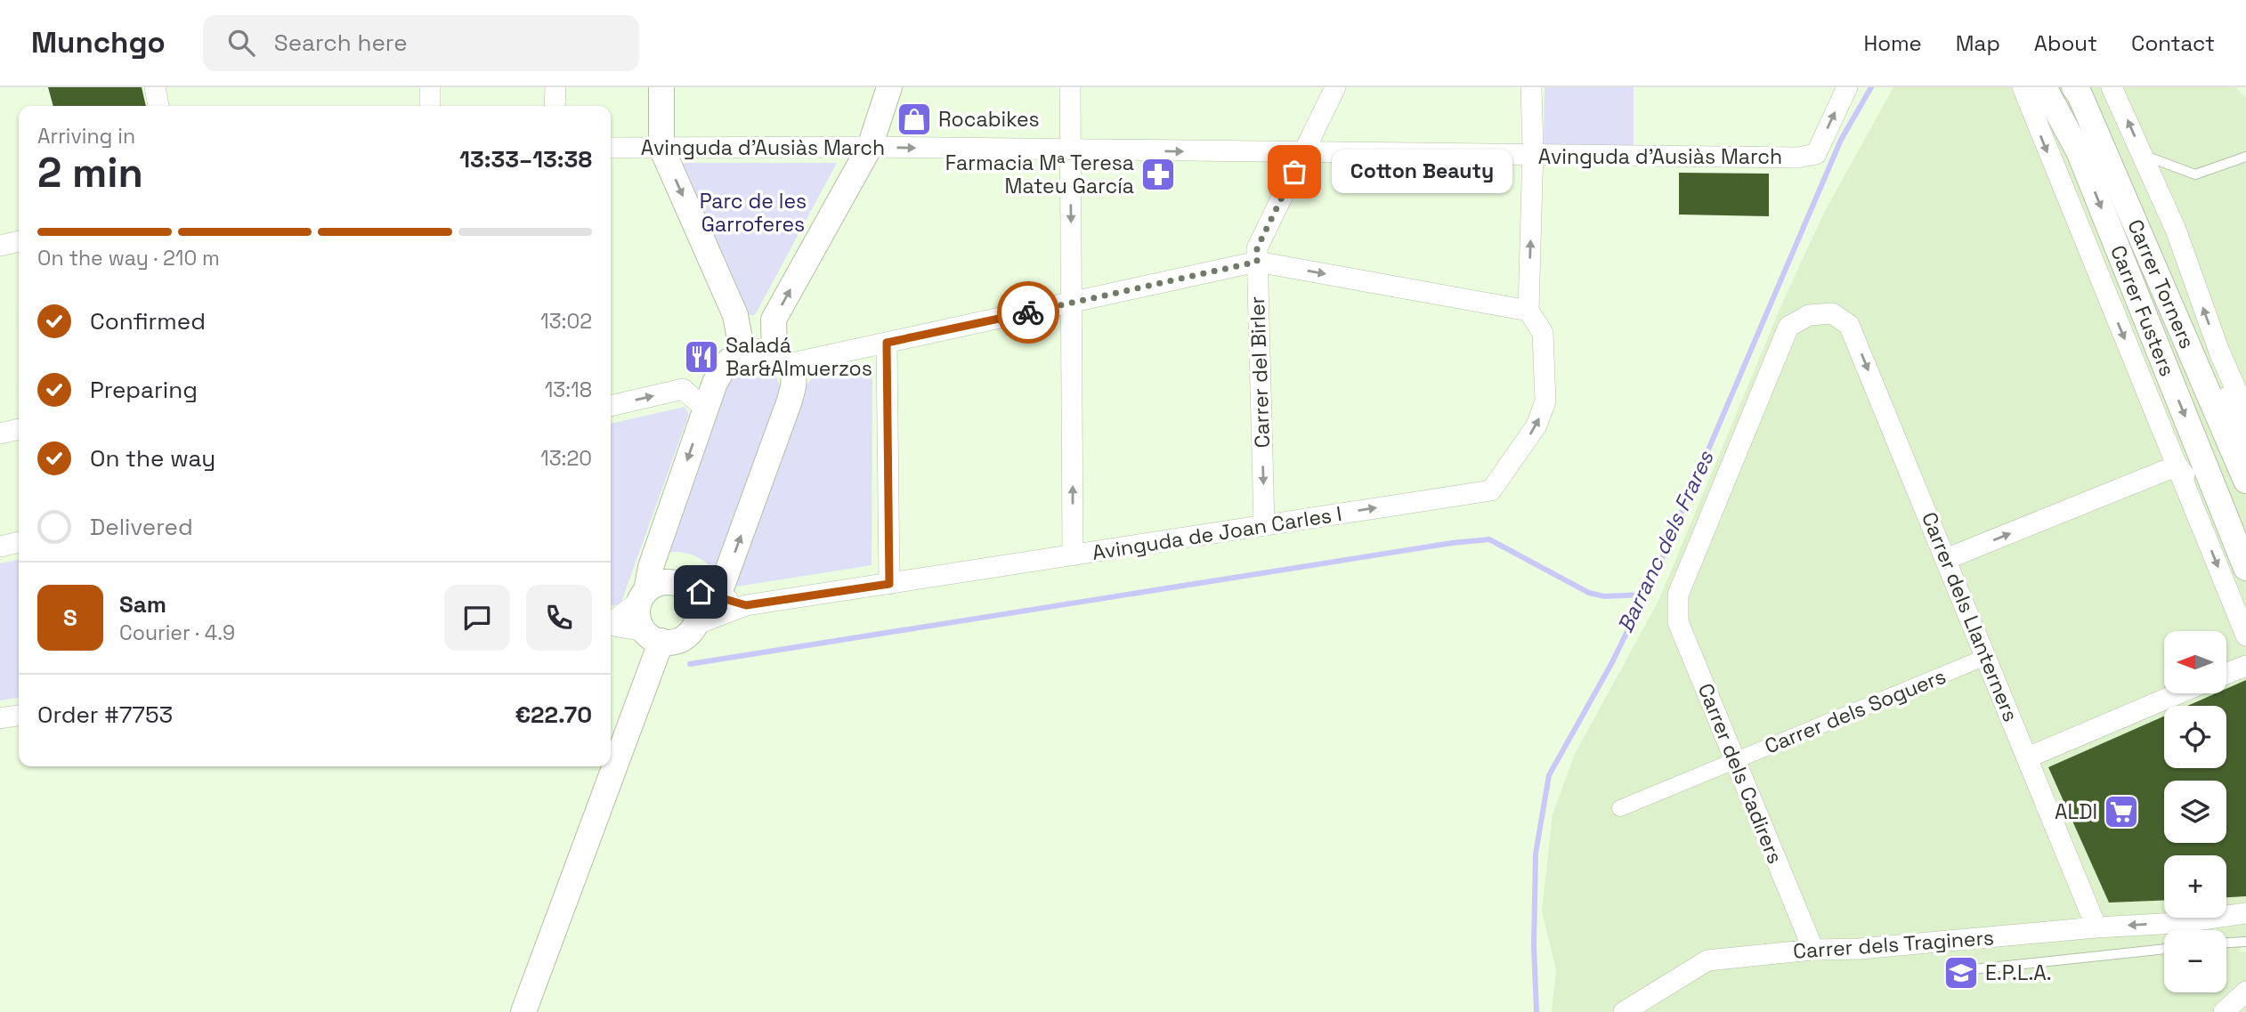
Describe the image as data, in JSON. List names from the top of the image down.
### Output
{
  "streets": {
    "street": [
      "Avinguda d'Ausiàs March",
      "Carrer Torners",
      "Carrer Fusters",
      "Carrer del Birler",
      "Avinguda de Joan Carles I",
      "Carrer dels Llanterners",
      "Carrer dels Soguers",
      "Carrer dels Cadirers",
      "Carrer dels Traginers"
    ]
  },
  "crossings": [
    ["Avinguda d'Ausiàs March", "Carrer del Birler"],
    ["Carrer del Birler", "Avinguda de Joan Carles I"],
    ["Carrer dels Llanterners", "Carrer dels Soguers"],
    ["Carrer dels Llanterners", "Carrer dels Cadirers"],
    ["Carrer dels Llanterners", "Carrer dels Traginers"],
    ["Carrer dels Soguers", "Carrer dels Cadirers"],
    ["Carrer dels Cadirers", "Carrer dels Traginers"]
  ],
  "one_way": ["Carrer del Birler"],
  "water": ["Barranc dels Frares"],
  "parks": ["Parc de les Garroferes"],
  "places": {
    "shop": ["Rocabikes"],
    "other": ["Cotton Beauty"],
    "pharmacy": ["Farmacia Mª Teresa Mateu García"],
    "restaurant": ["Saladá Bar&Almuerzos"],
    "supermarket": ["ALDI"],
    "school or university": ["E.P.L.A."]
  },
  "north": "left",
  "page": {
    "header": "Munchgo",
    "search": "Search here",
    "nav": [
      "Home",
      "Map",
      "About",
      "Contact"
    ],
    "heading": ["2 min", "Arriving in", "13:33–13:38"],
    "panel": [
      "Sam",
      "Courier · 4.9",
      "Order #7753",
      "€22.70"
    ],
    "bubble": "Cotton Beauty",
    "bar": "On the way · 210 m",
    "list": [
      ["Confirmed", "13:02"],
      ["Preparing", "13:18"],
      ["On the way", "13:20"],
      "Delivered"
    ],
    "round": "S",
    "map_buttons": ["+", "−"]
  }
}
